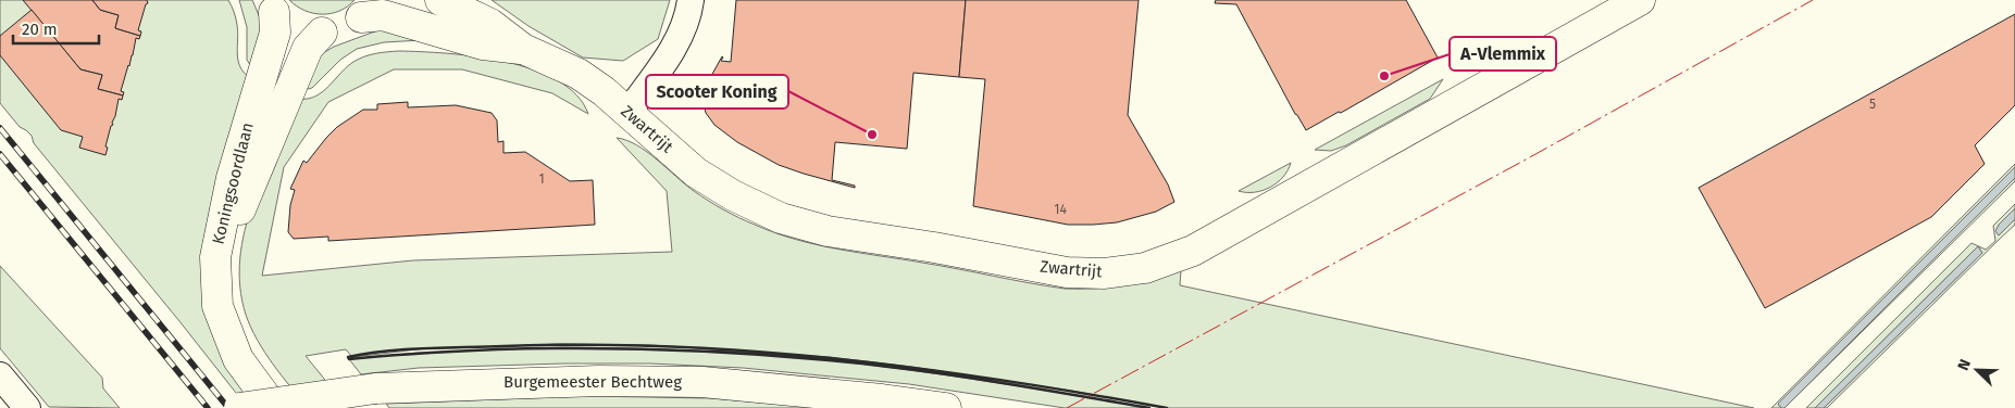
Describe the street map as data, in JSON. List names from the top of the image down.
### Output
{
  "streets": {
    "street": ["Zwartrijt", "Koningsoordlaan", "Burgemeester Bechtweg"]
  },
  "places": ["A-Vlemmix", "Scooter Koning"],
  "house_numbers": ["5", "1", "14"],
  "scale_bar": "20 m",
  "north": "top left"
}
